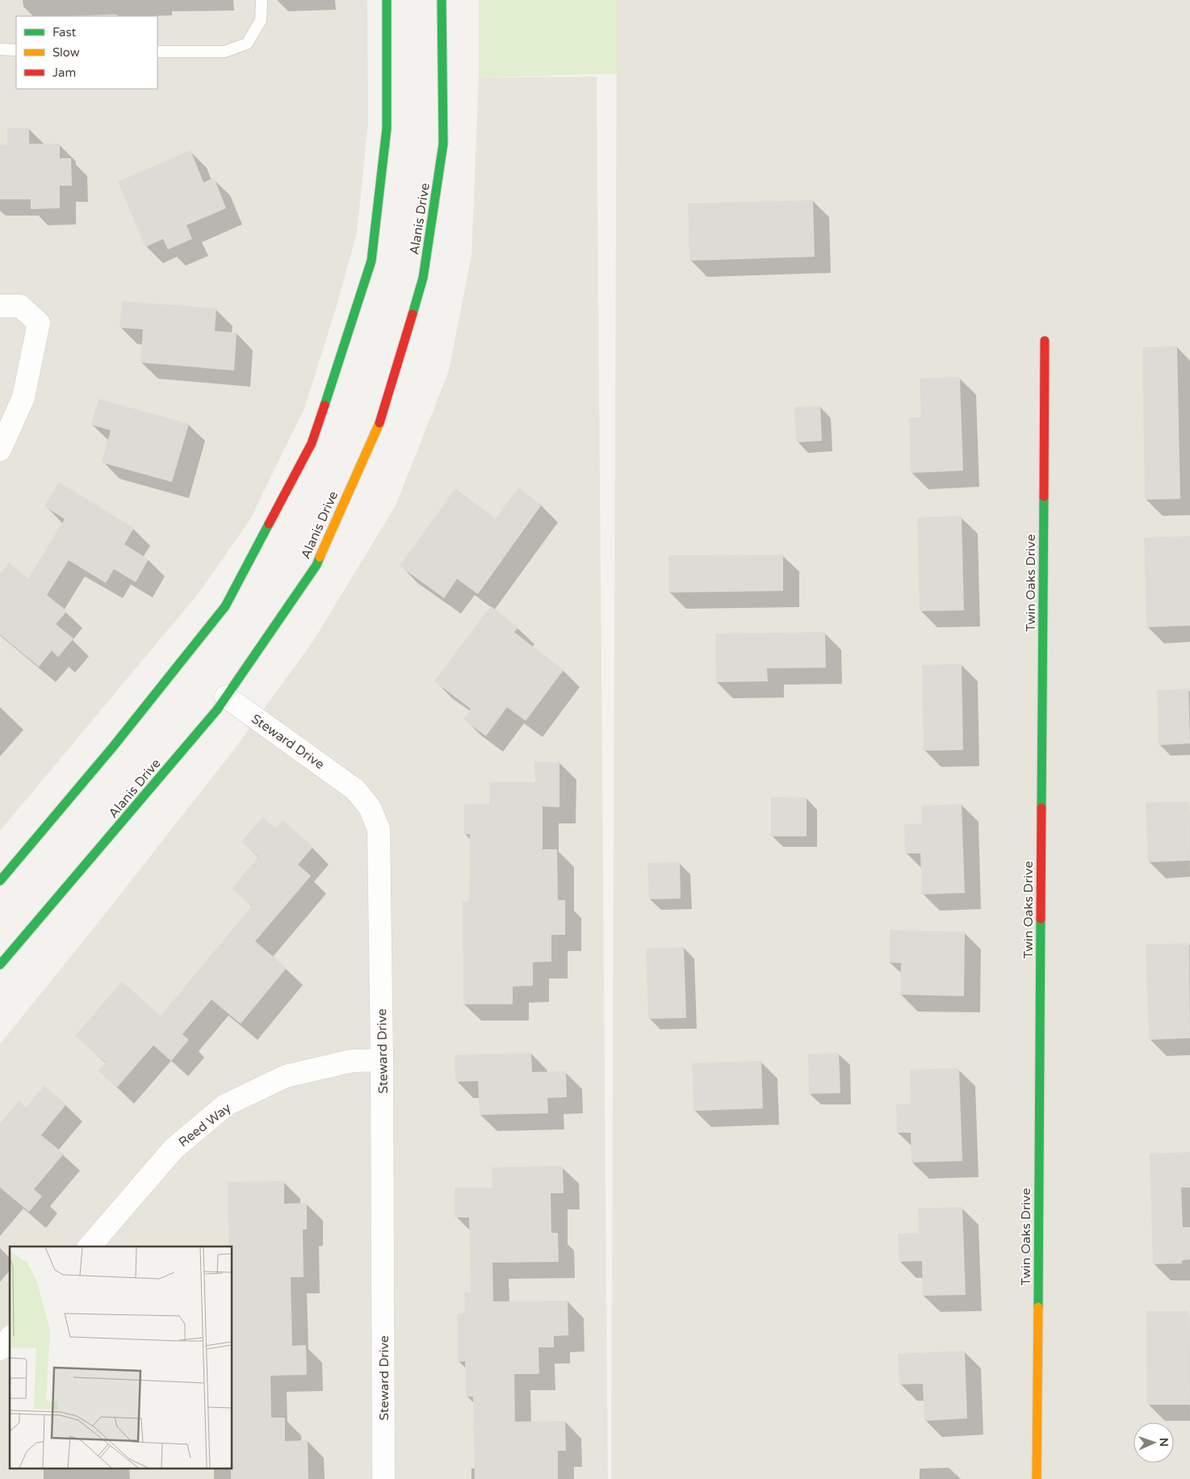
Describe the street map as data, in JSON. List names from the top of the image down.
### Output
{
  "streets": {
    "main road": ["Alanis Drive", "Twin Oaks Drive"],
    "street": ["Steward Drive", "Reed Way"]
  },
  "crossings": [
    ["Alanis Drive", "Steward Drive"],
    ["Steward Drive", "Reed Way"]
  ],
  "legend": ["Fast", "Slow", "Jam"],
  "north": "right"
}
